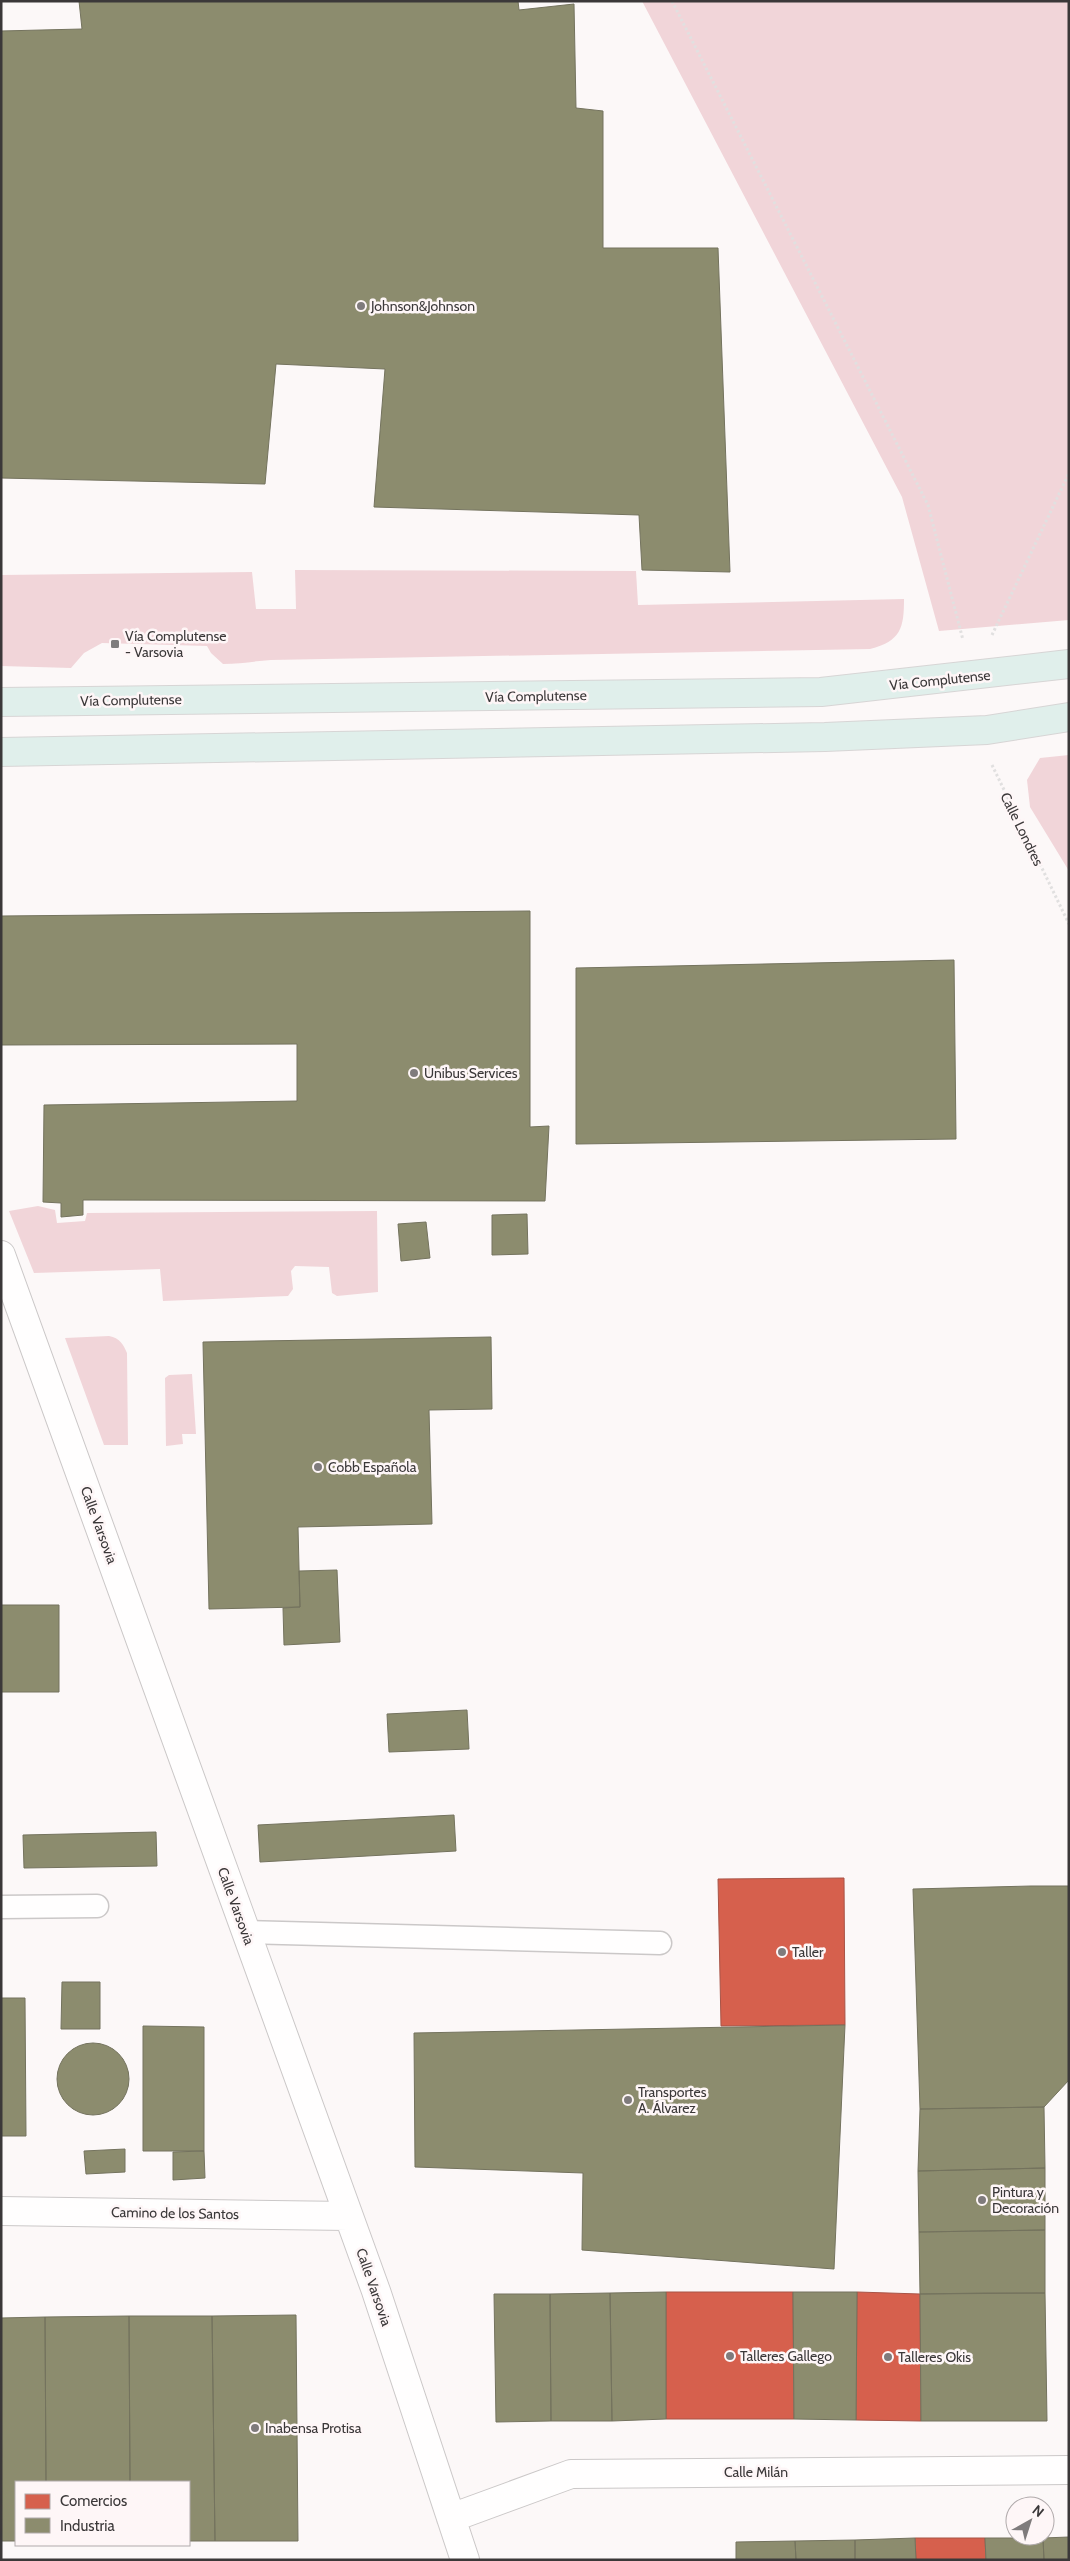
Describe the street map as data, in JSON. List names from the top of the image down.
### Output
{
  "streets": {
    "main road": ["Vía Complutense"],
    "street": ["Calle Varsovia", "Camino de los Santos", "Calle Milán"],
    "path": ["Calle Londres"]
  },
  "crossings": [
    ["Calle Varsovia", "Camino de los Santos"],
    ["Calle Varsovia", "Calle Milán"]
  ],
  "places": {
    "other": [
      "Johnson&Johnson",
      "Unibus Services",
      "Cobb Española",
      "Taller",
      "Transportes A. Álvarez",
      "Pintura y Decoración",
      "Talleres Gallego",
      "Talleres Okis",
      "Inabensa Protisa"
    ],
    "transit": ["Vía Complutense - Varsovia"]
  },
  "legend": ["Comercios", "Industria"],
  "north": "top right"
}
